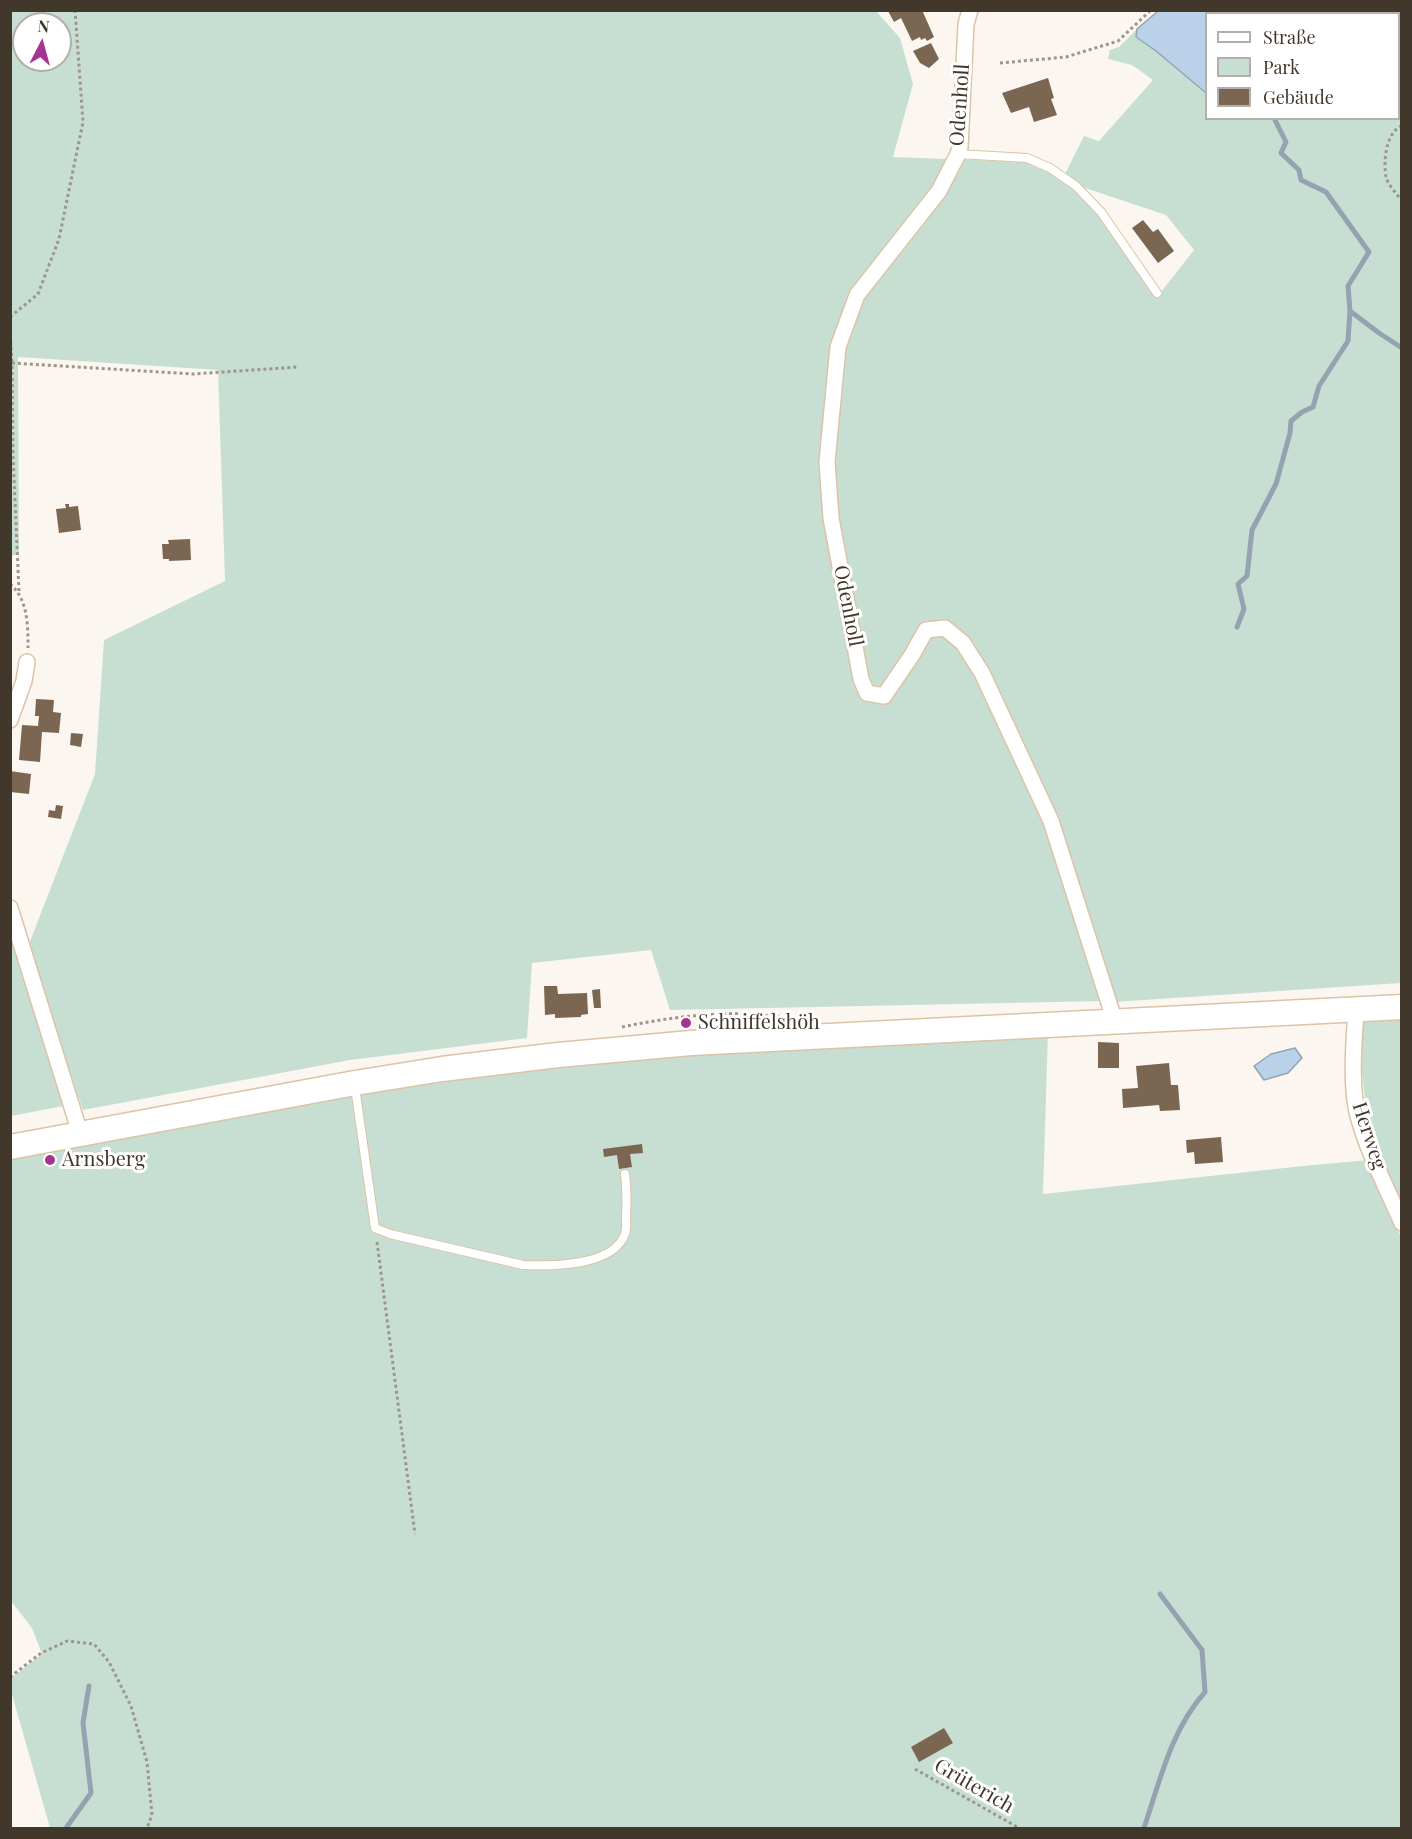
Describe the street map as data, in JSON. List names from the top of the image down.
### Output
{
  "streets": {
    "street": ["Odenholl", "Herweg"],
    "path": ["Grüterich"]
  },
  "places": ["Schniffelshöh", "Arnsberg"],
  "legend": ["Straße", "Park", "Gebäude"],
  "north": "top"
}
